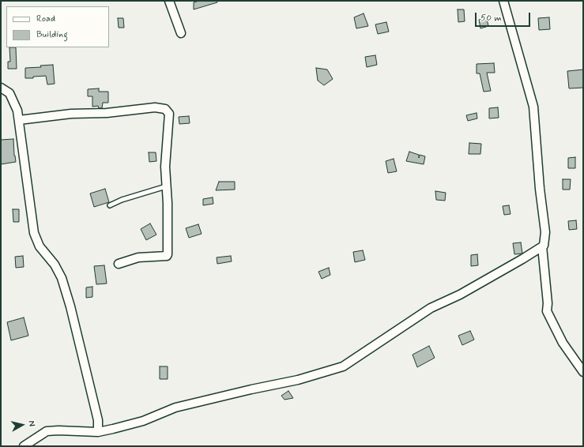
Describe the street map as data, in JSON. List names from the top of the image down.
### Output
{
  "legend": ["Road", "Building"],
  "scale_bar": "50 m",
  "north": "right"
}
